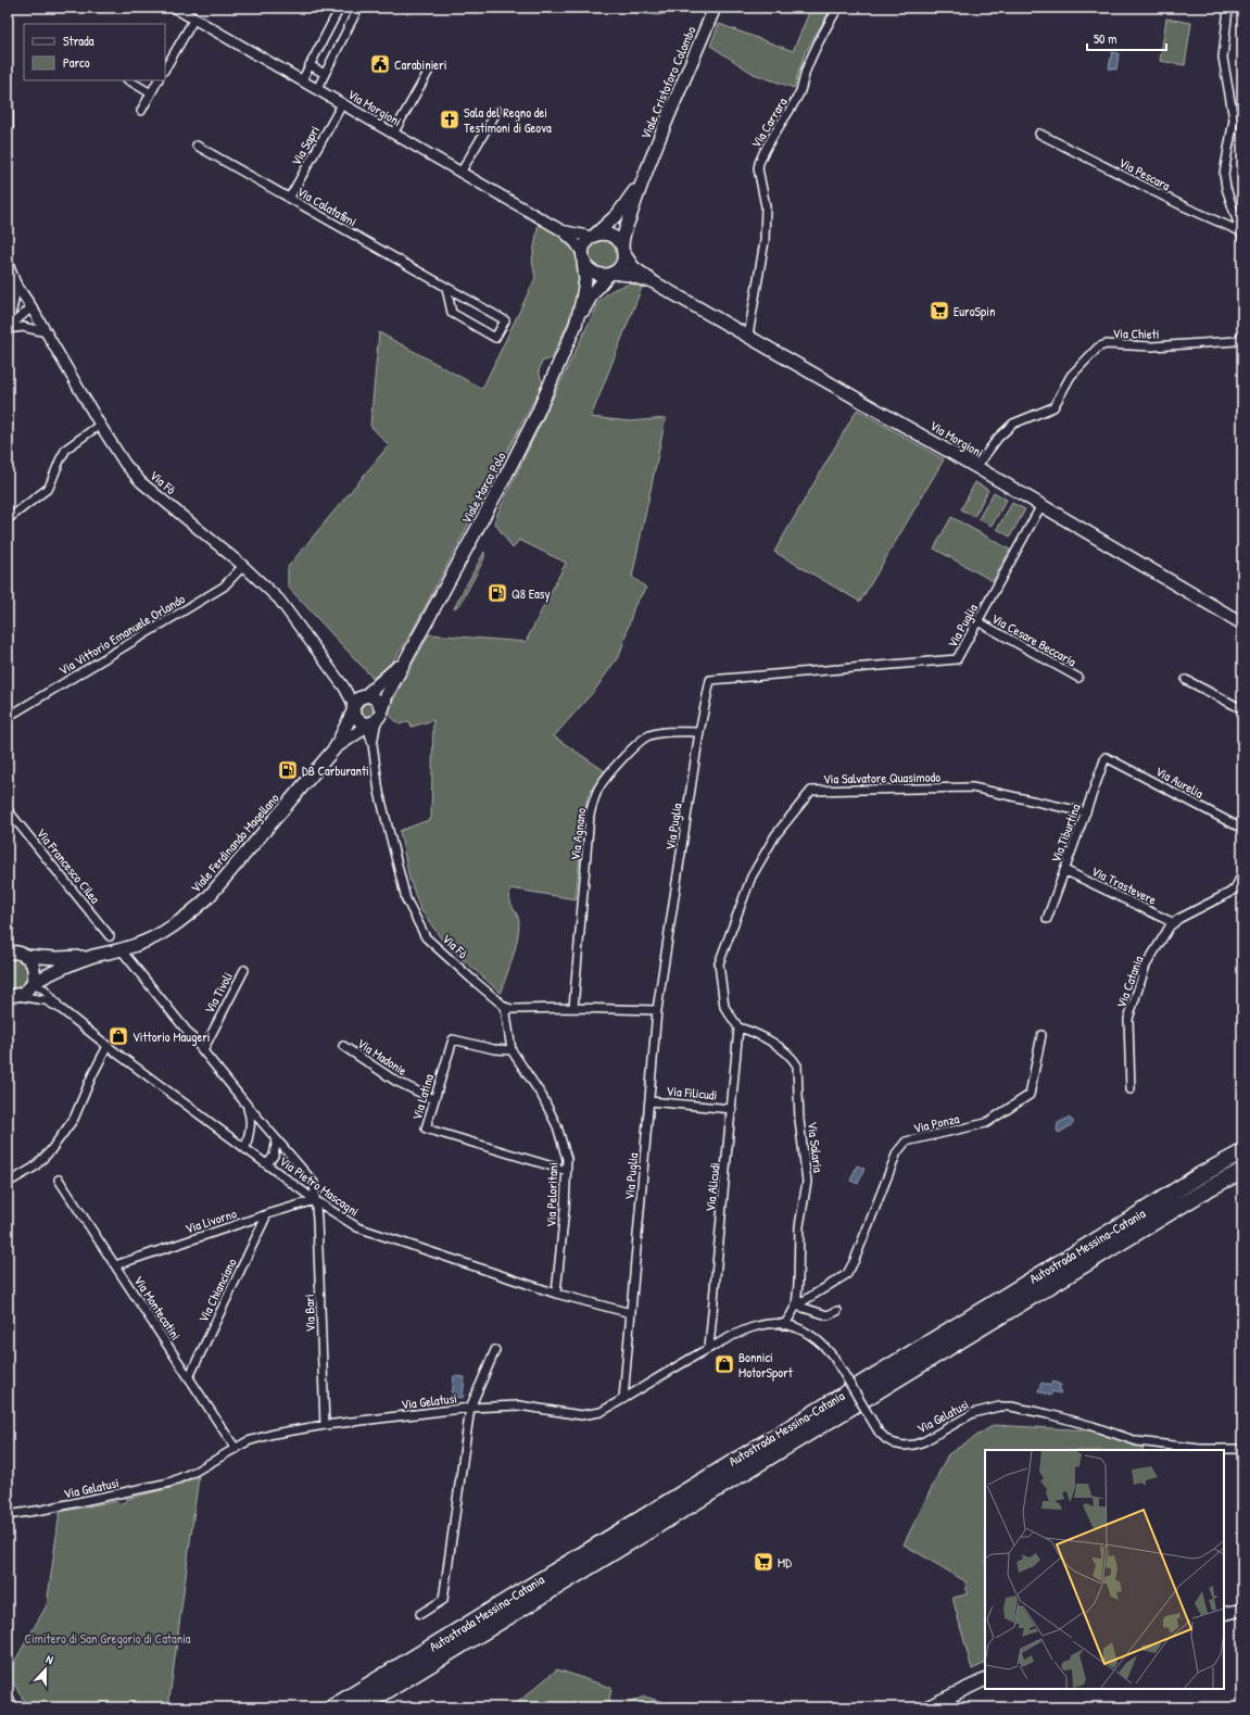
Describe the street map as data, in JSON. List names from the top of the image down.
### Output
{
  "streets": {
    "highway": ["Autostrada Messina-Catania"],
    "main road": [
      "Viale Cristoforo Colombo",
      "Via Morgioni",
      "Viale Marco Polo",
      "Viale Ferdinando Magellano"
    ],
    "street": [
      "Via Carrara",
      "Via Sapri",
      "Via Pescara",
      "Via Calatafimi",
      "Via Chieti",
      "Via Fò",
      "Via Puglia",
      "Via Vittorio Emanuele Orlando",
      "Via Cesare Beccaria",
      "Via Salvatore Quasimodo",
      "Via Aurelia",
      "Via Tiburtina",
      "Via Agnano",
      "Via Francesco Cilea",
      "Via Trastevere",
      "Via Catania",
      "Via Tivoli",
      "Via Madonie",
      "Via Filicudi",
      "Via Latina",
      "Via Ponza",
      "Via Salaria",
      "Via Pietro Mascagni",
      "Via Alicudi",
      "Via Peloritani",
      "Via Livorno",
      "Via Chianciano",
      "Via Montecatini",
      "Via Bari",
      "Via Gelatusi"
    ]
  },
  "crossings": [
    ["Via Morgioni", "Via Carrara"],
    ["Via Morgioni", "Via Sapri"],
    ["Via Morgioni", "Via Chieti"],
    ["Via Morgioni", "Via Puglia"],
    ["Via Sapri", "Via Calatafimi"],
    ["Via Fò", "Viale Marco Polo"],
    ["Via Fò", "Via Puglia"],
    ["Via Fò", "Via Vittorio Emanuele Orlando"],
    ["Via Fò", "Via Agnano"],
    ["Via Fò", "Via Peloritani"],
    ["Via Puglia", "Via Cesare Beccaria"],
    ["Via Puglia", "Via Agnano"],
    ["Via Puglia", "Via Filicudi"],
    ["Via Puglia", "Via Pietro Mascagni"],
    ["Via Puglia", "Via Gelatusi"],
    ["Via Salvatore Quasimodo", "Via Tiburtina"],
    ["Via Salvatore Quasimodo", "Via Salaria"],
    ["Via Salvatore Quasimodo", "Via Alicudi"],
    ["Via Aurelia", "Via Tiburtina"],
    ["Via Tiburtina", "Via Trastevere"],
    ["Via Trastevere", "Via Catania"],
    ["Via Madonie", "Via Latina"],
    ["Via Filicudi", "Via Alicudi"],
    ["Via Latina", "Via Peloritani"],
    ["Via Ponza", "Via Salaria"],
    ["Via Salaria", "Via Alicudi"],
    ["Via Salaria", "Via Gelatusi"],
    ["Via Pietro Mascagni", "Via Peloritani"],
    ["Via Pietro Mascagni", "Via Livorno"],
    ["Via Pietro Mascagni", "Via Bari"],
    ["Via Alicudi", "Via Gelatusi"],
    ["Via Livorno", "Via Chianciano"],
    ["Via Livorno", "Via Montecatini"],
    ["Via Livorno", "Via Bari"],
    ["Via Chianciano", "Via Montecatini"],
    ["Via Montecatini", "Via Gelatusi"],
    ["Via Bari", "Via Gelatusi"]
  ],
  "parks": ["Cimitero di San Gregorio di Catania"],
  "places": {
    "public building": ["Carabinieri"],
    "church": ["Sala del Regno dei Testimoni di Geova"],
    "supermarket": ["EuroSpin", "MD"],
    "fuel station": ["Q8 Easy", "DB Carburanti"],
    "shop": ["Vittorio Maugeri", "Bonnici MotorSport"]
  },
  "legend": ["Strada", "Parco"],
  "scale_bar": "50 m",
  "north": "top"
}
